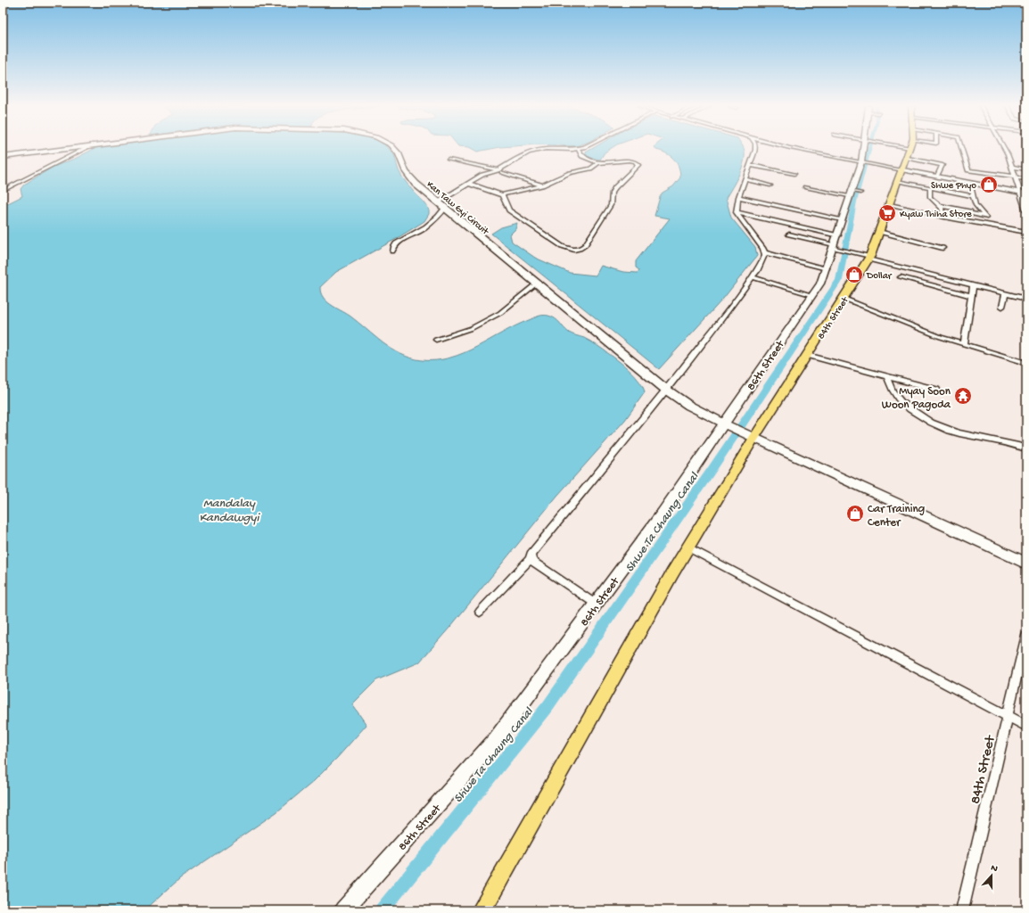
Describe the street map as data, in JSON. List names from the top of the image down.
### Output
{
  "streets": {
    "main road": ["84th Street"],
    "street": ["Kan Taw Gyi Circuit", "86th Street"]
  },
  "crossings": [
    ["Kan Taw Gyi Circuit", "84th Street"],
    ["Kan Taw Gyi Circuit", "86th Street"]
  ],
  "water": ["Mandalay Kandawgyi", "Shwe Ta Chaung Canal"],
  "places": {
    "shop": ["Shwe Phyo", "Dollar", "Car Training Center"],
    "supermarket": ["Kyaw Thiha Store"],
    "temple": ["Myay Soon Woon Pagoda"]
  },
  "north": "top"
}
